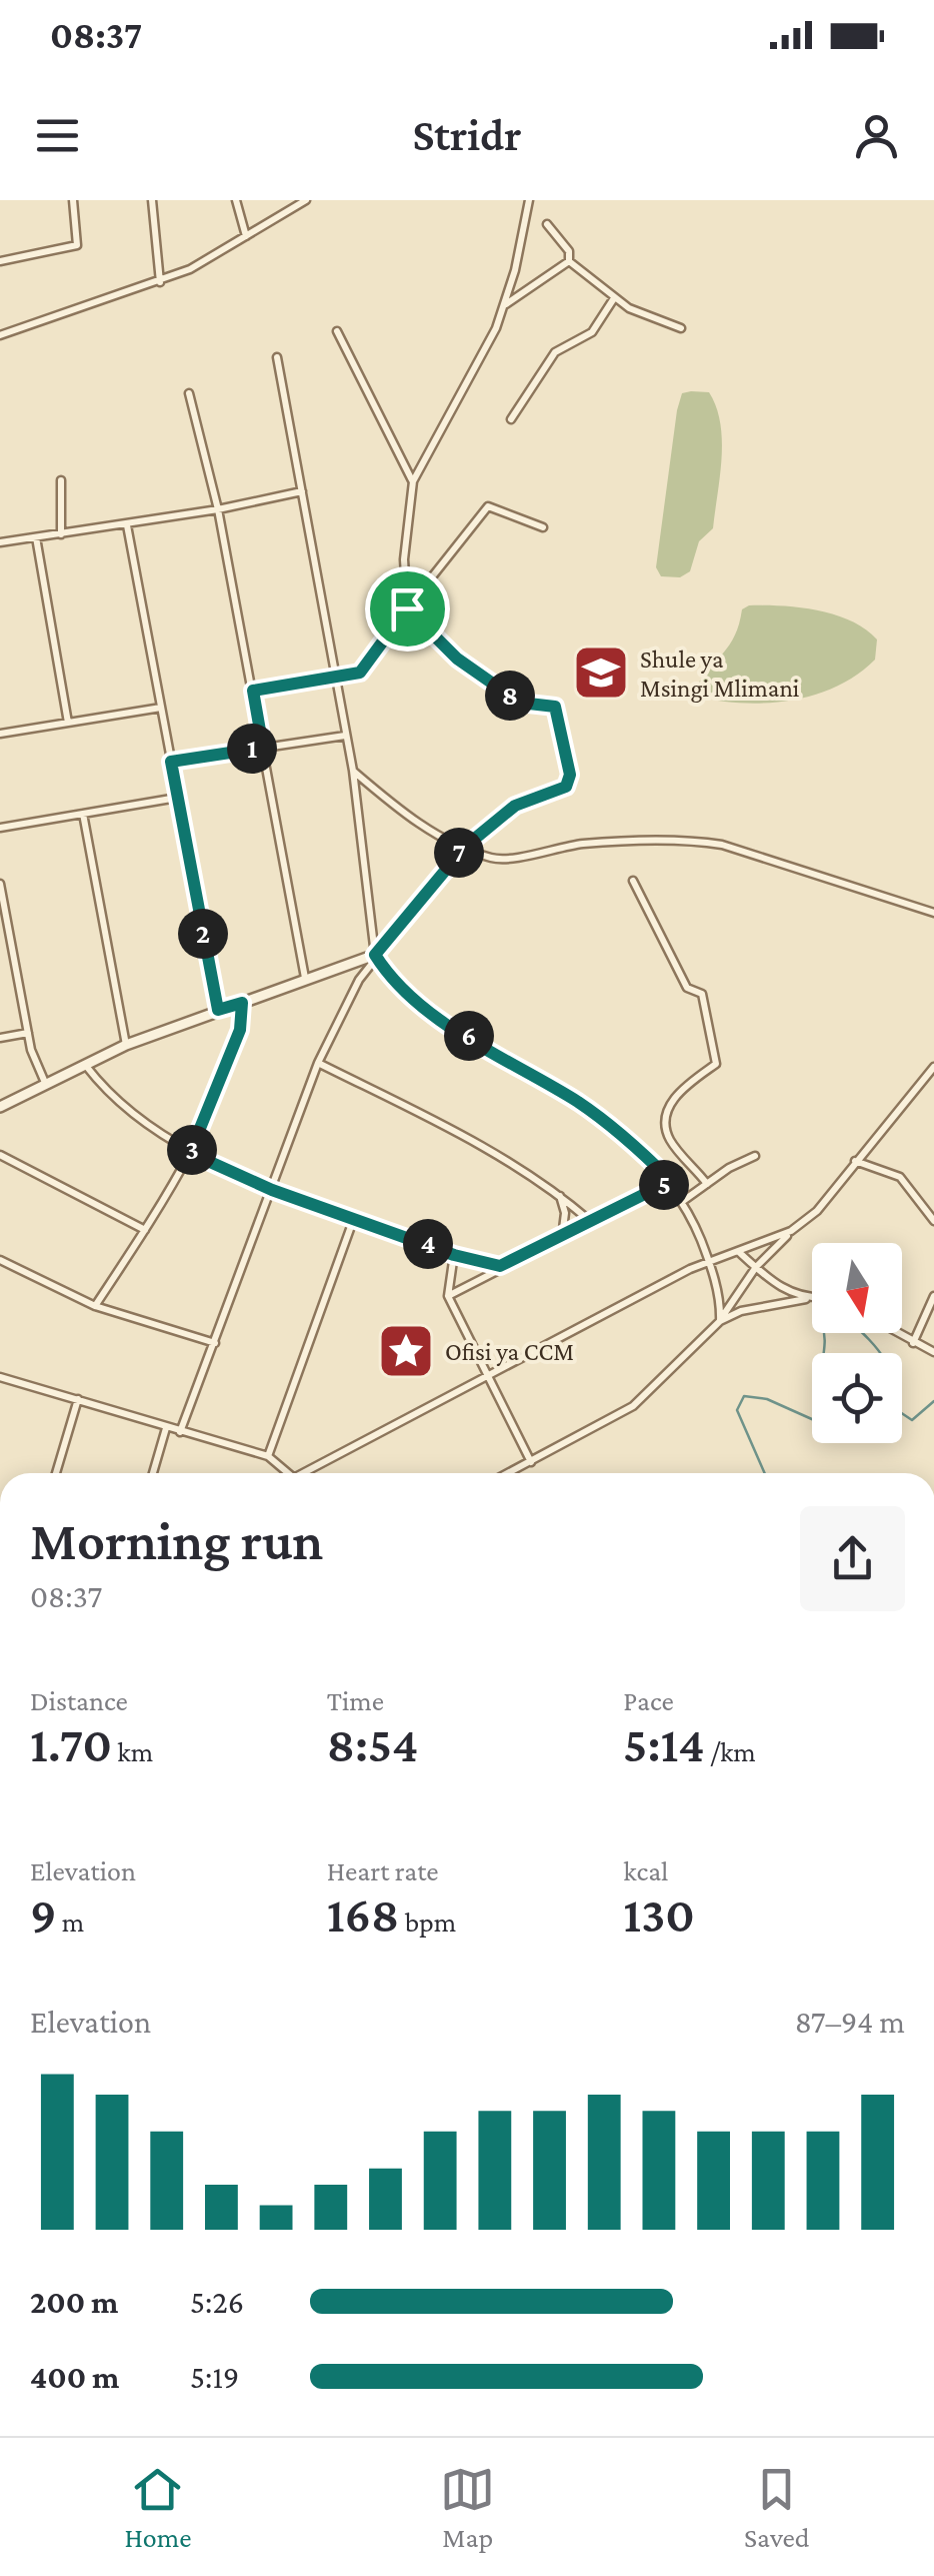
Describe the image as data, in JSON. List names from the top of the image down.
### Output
{
  "places": {
    "school or university": ["Shule ya Msingi Mlimani"],
    "place": ["Ofisi ya CCM"]
  },
  "north": "bottom",
  "page": {
    "status": "08:37",
    "header": "Stridr",
    "pins": [
      "8",
      "1",
      "7",
      "2",
      "6",
      "3",
      "5",
      "4"
    ],
    "heading": ["Morning run", "08:37"],
    "stats": [
      ["Distance", "1.70 km"],
      ["Time", "8:54"],
      ["Pace", "5:14 /km"],
      ["Elevation", "9 m"],
      ["Heart rate", "168 bpm"],
      ["kcal", "130"]
    ],
    "chart": ["Elevation", "87–94 m"],
    "list": [
      {
        "name": "200 m",
        "note": "5:26"
      },
      {
        "name": "400 m",
        "note": "5:19"
      }
    ],
    "tabs": ["Home", "Map", "Saved"]
  }
}
